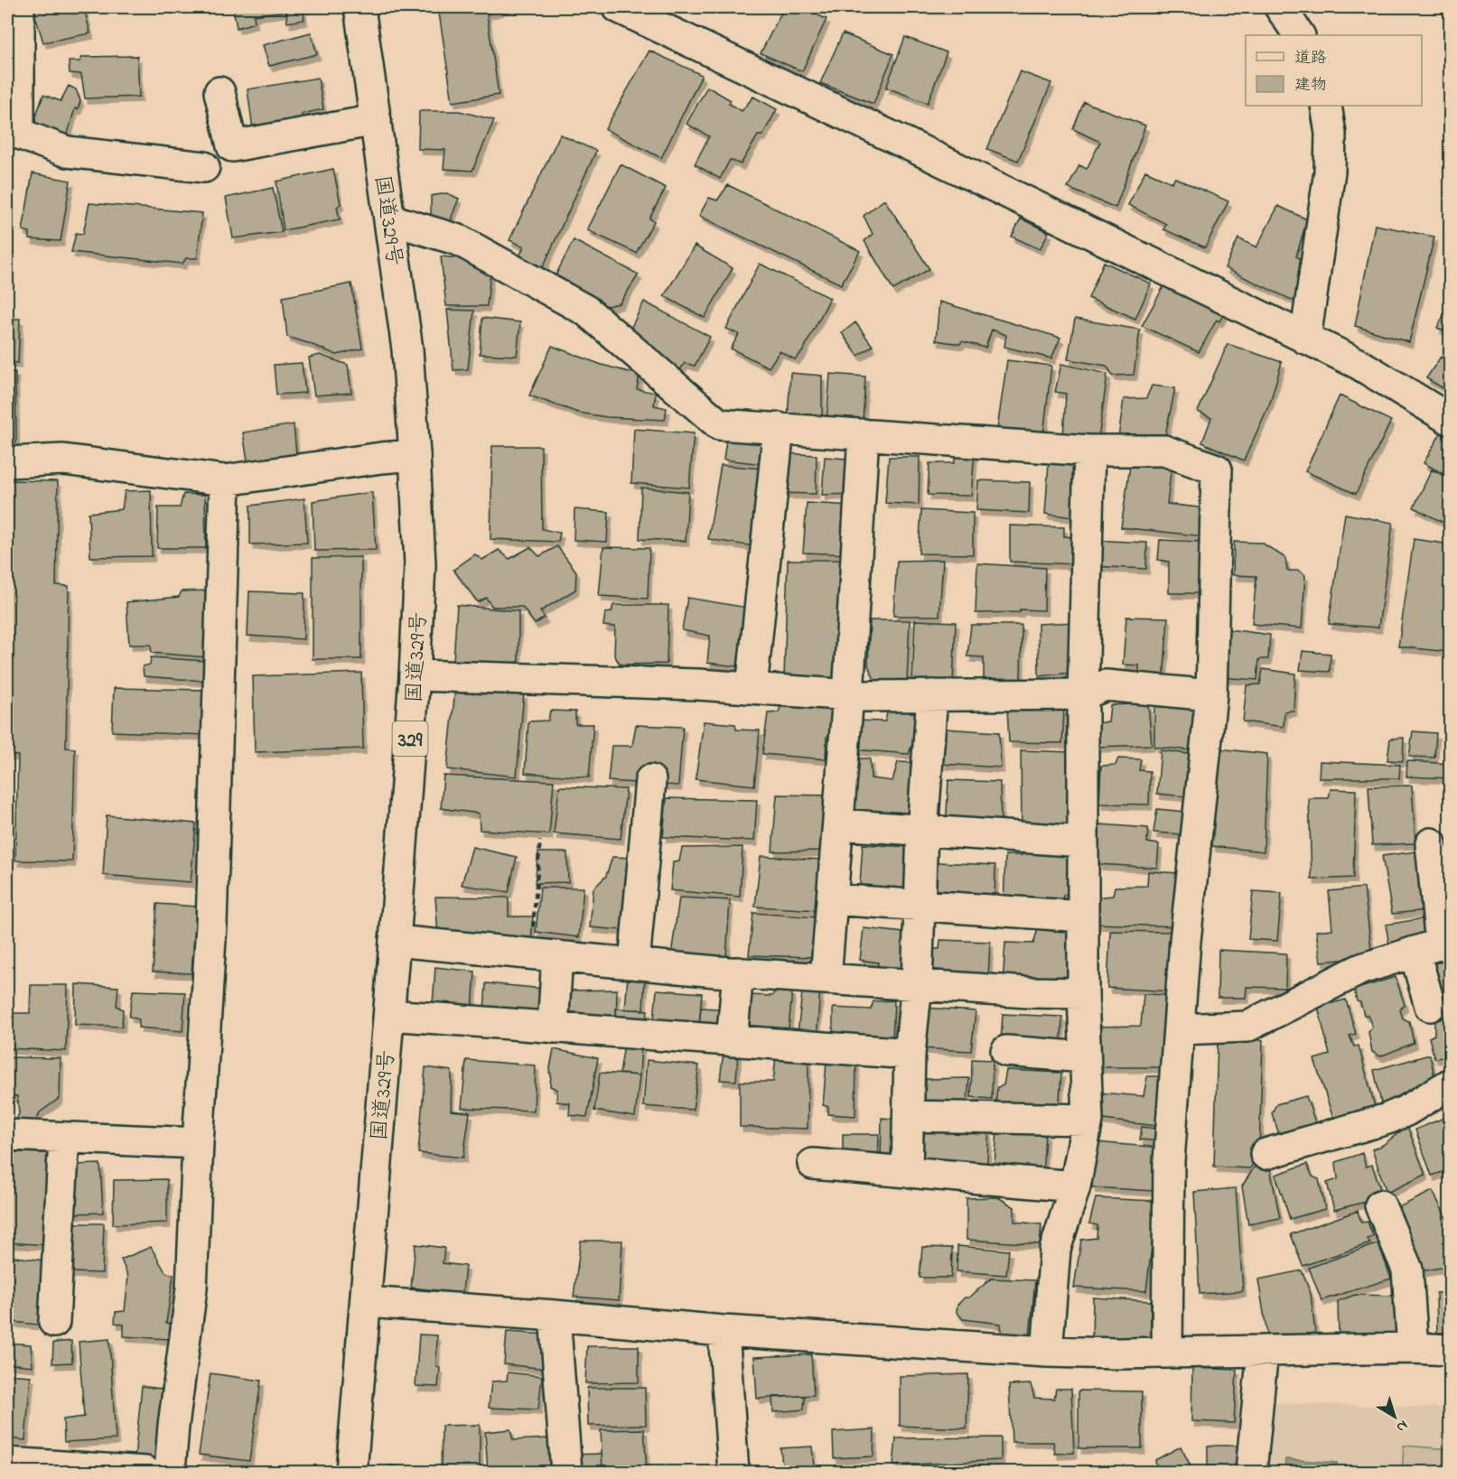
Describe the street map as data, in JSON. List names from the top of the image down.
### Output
{
  "streets": {
    "main road": ["国道329号", "329"]
  },
  "legend": ["道路", "建物"],
  "north": "bottom right"
}
